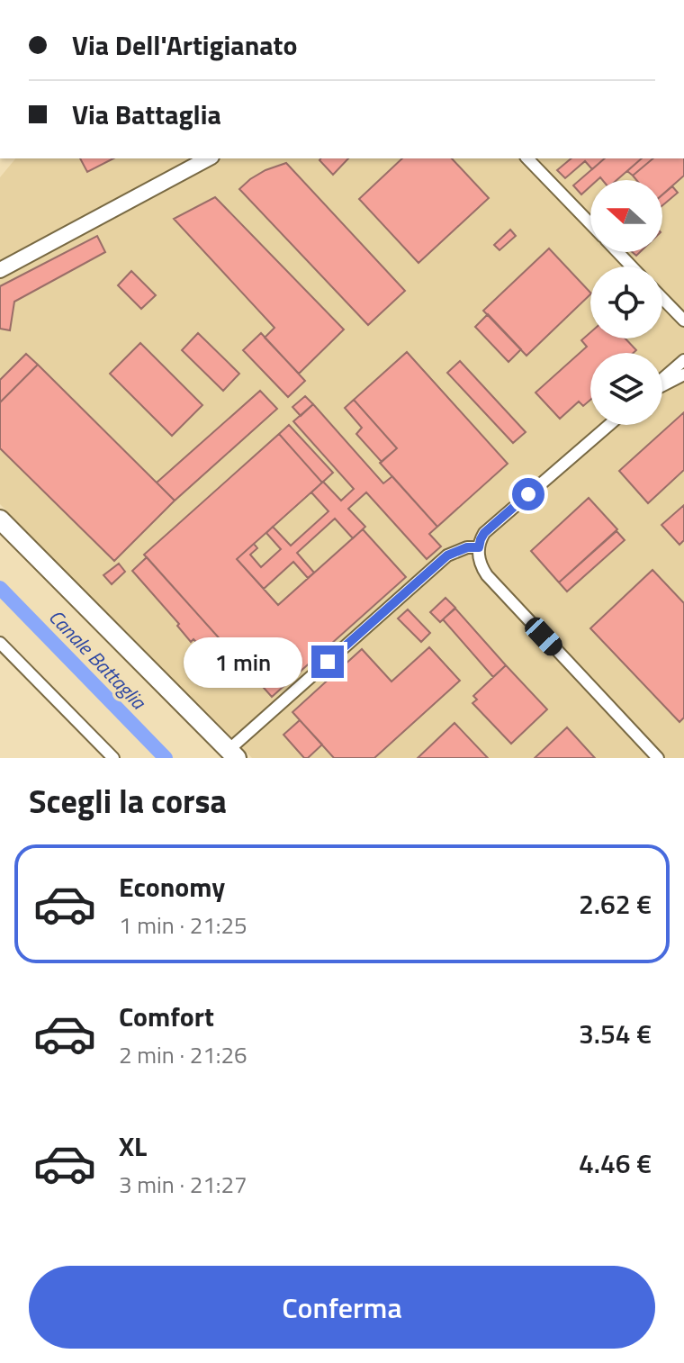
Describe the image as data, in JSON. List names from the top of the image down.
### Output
{
  "water": ["Canale Battaglia"],
  "north": "left",
  "page": {
    "banner": ["Via Dell'Artigianato", "Via Battaglia"],
    "bubble": "1 min",
    "heading": "Scegli la corsa",
    "list": [
      {
        "name": "Economy",
        "note": "1 min · 21:25",
        "value": "2.62 €"
      },
      {
        "name": "Comfort",
        "note": "2 min · 21:26",
        "value": "3.54 €"
      },
      {
        "name": "XL",
        "note": "3 min · 21:27",
        "value": "4.46 €"
      }
    ],
    "buttons": "Conferma"
  }
}
